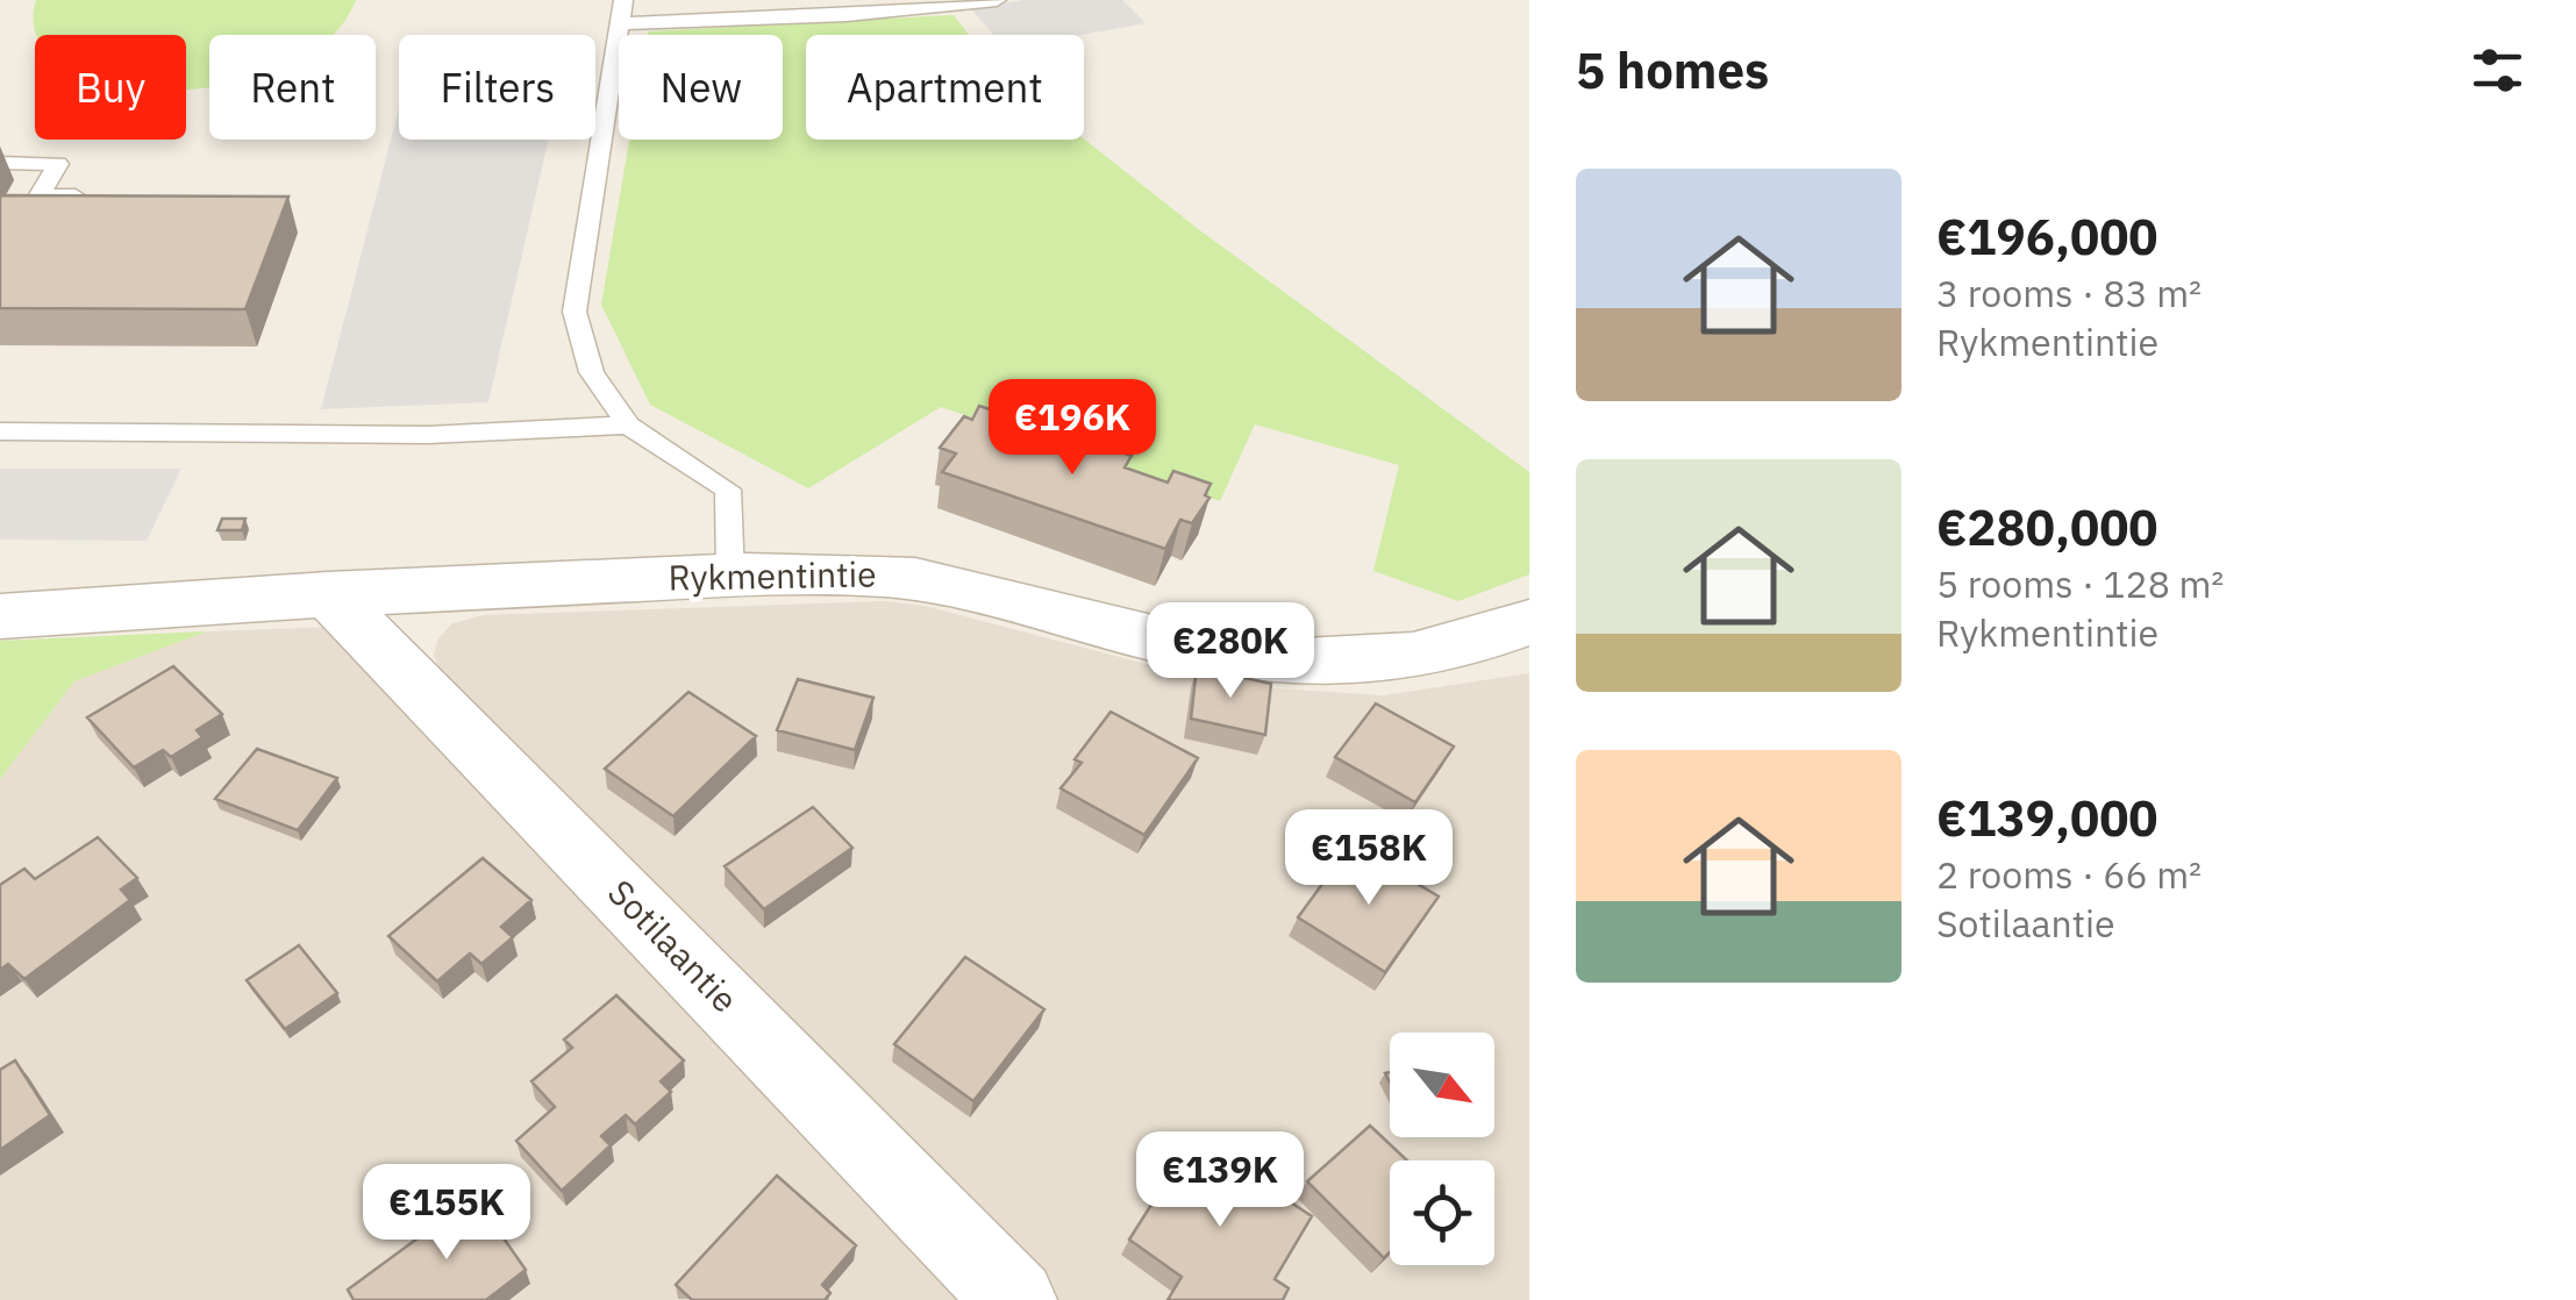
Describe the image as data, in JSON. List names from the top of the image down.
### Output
{
  "streets": {
    "street": ["Rykmentintie", "Sotilaantie"]
  },
  "crossings": [
    ["Rykmentintie", "Sotilaantie"]
  ],
  "north": "bottom right",
  "page": {
    "heading": "5 homes",
    "chip": [
      "Buy",
      "Rent",
      "Filters",
      "New",
      "Apartment"
    ],
    "list": [
      {
        "name": "€196,000",
        "note": "3 rooms · 83 m² · Rykmentintie"
      },
      {
        "name": "€280,000",
        "note": "5 rooms · 128 m² · Rykmentintie"
      },
      {
        "name": "€139,000",
        "note": "2 rooms · 66 m² · Sotilaantie"
      }
    ],
    "price": [
      "€196K",
      "€280K",
      "€158K",
      "€139K",
      "€155K"
    ]
  }
}
